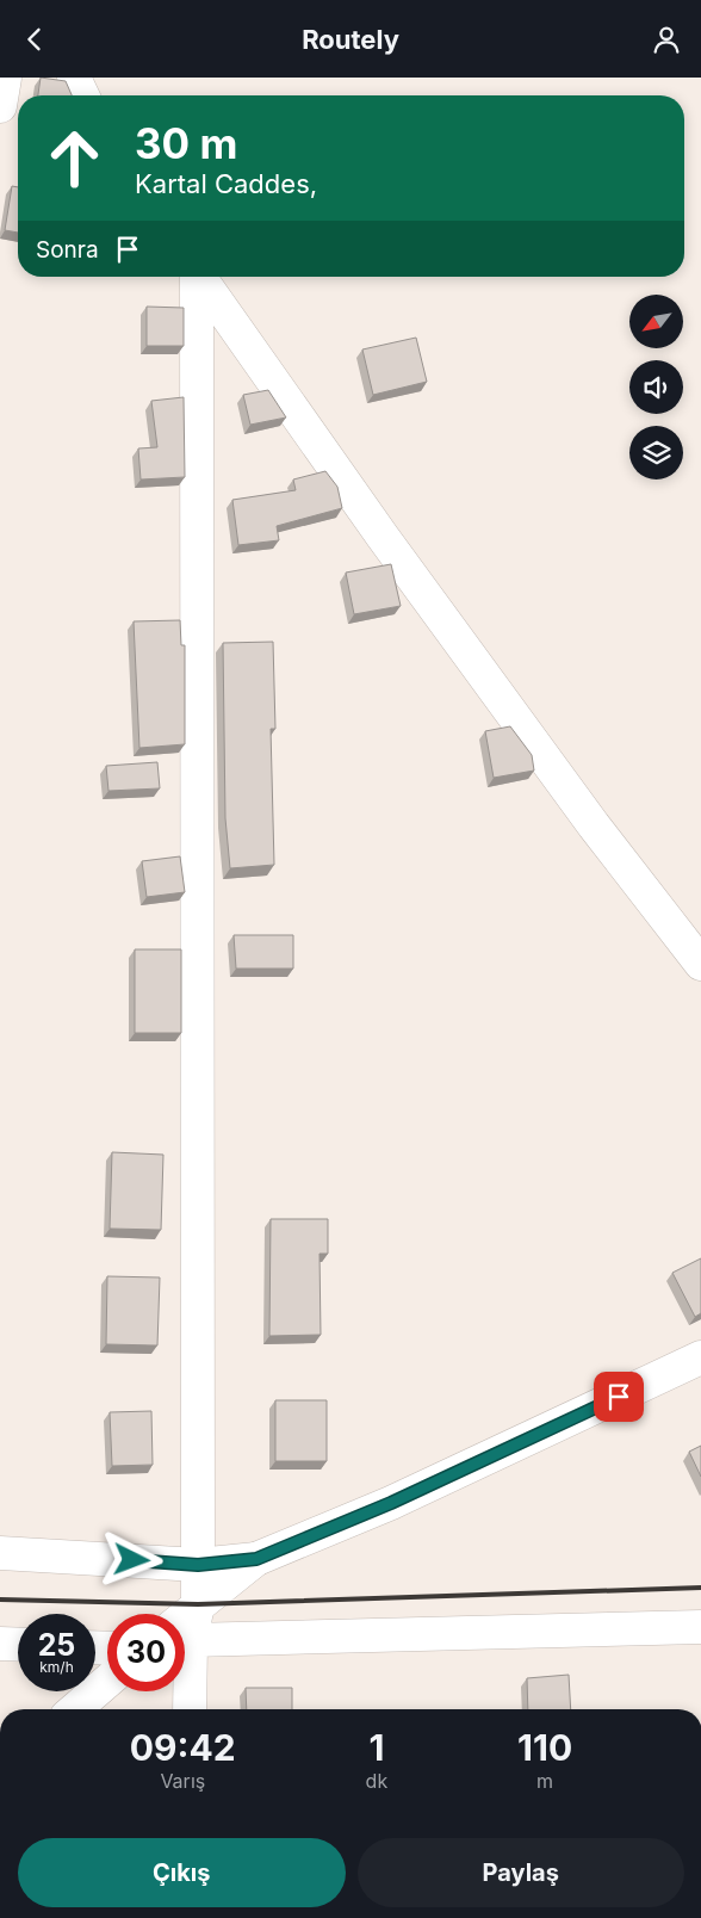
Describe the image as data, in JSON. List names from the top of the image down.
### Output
{
  "north": "bottom left",
  "page": {
    "header": "Routely",
    "turn": ["30 m", "Kartal Caddes,"],
    "then": "Sonra",
    "speed": "25 km/h",
    "limit": "30",
    "eta": [
      "09:42",
      "Varış",
      "1",
      "dk",
      "110",
      "m"
    ],
    "buttons": ["Çıkış", "Paylaş"]
  }
}
